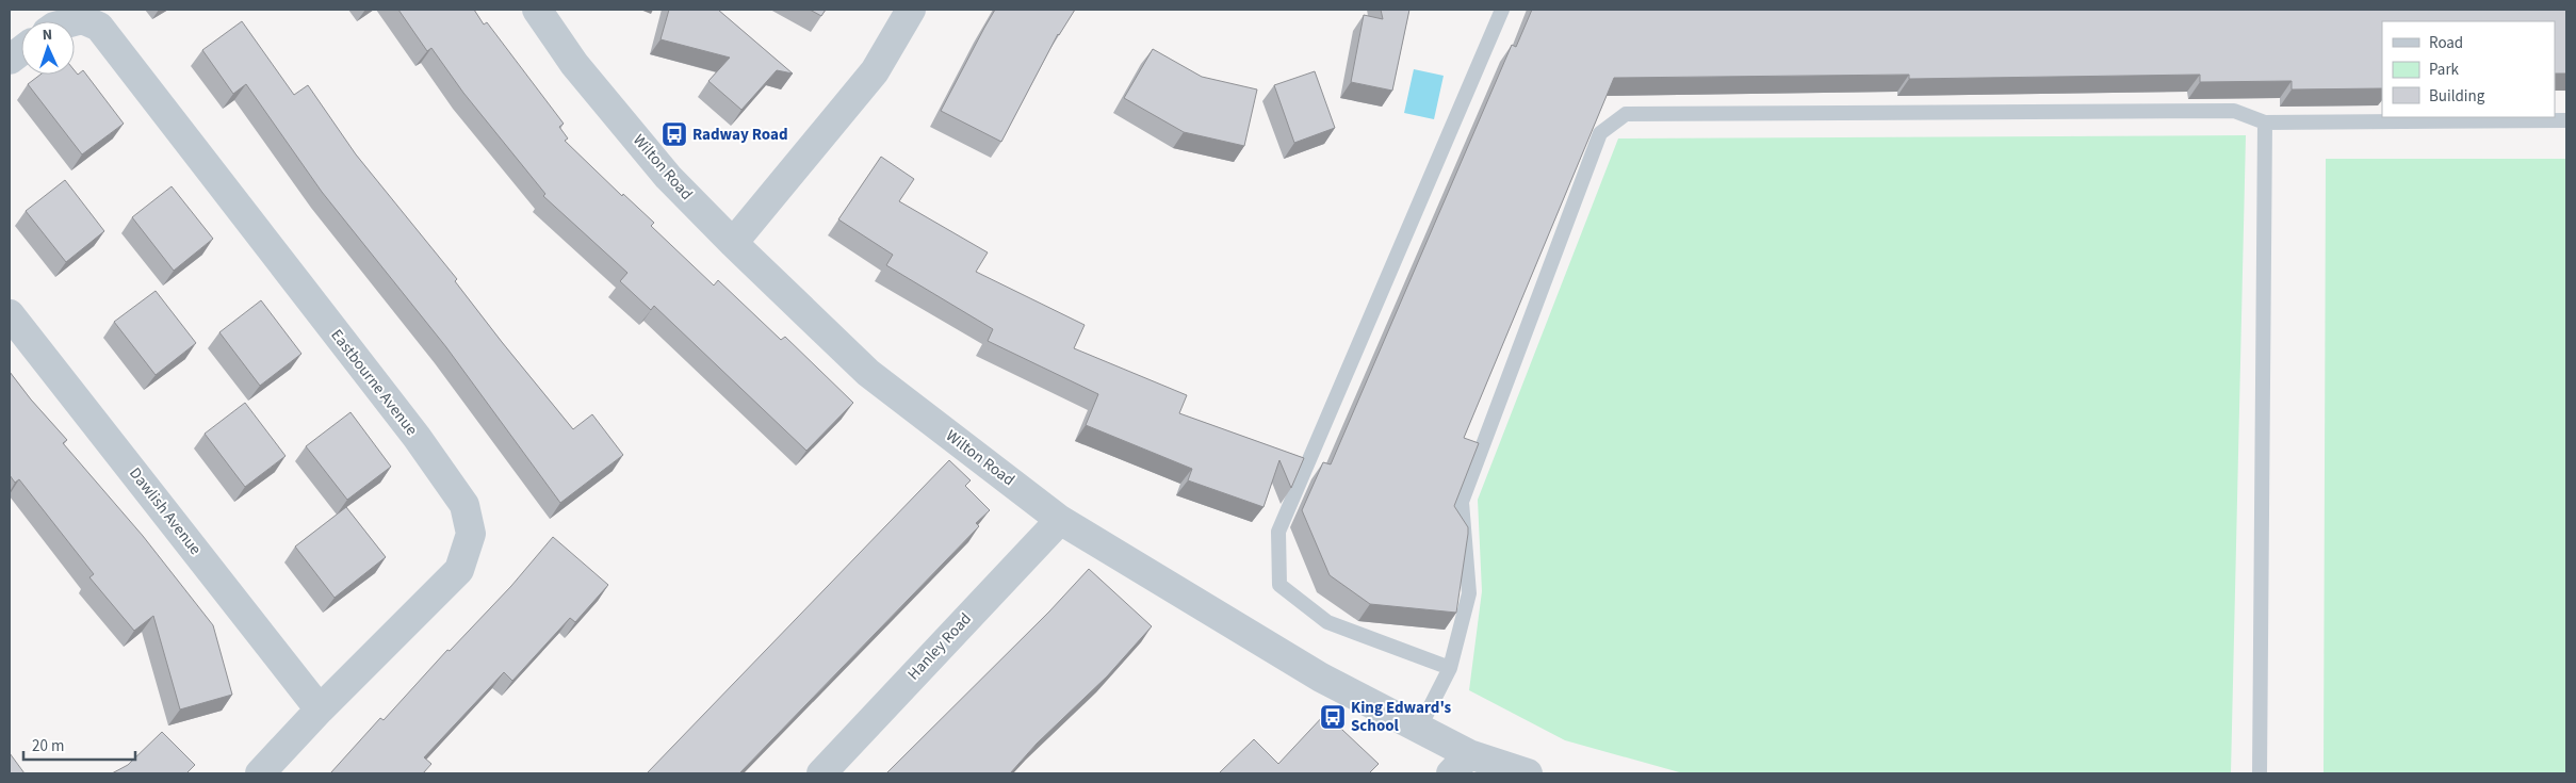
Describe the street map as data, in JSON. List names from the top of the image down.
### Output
{
  "streets": {
    "street": [
      "Wilton Road",
      "Eastbourne Avenue",
      "Dawlish Avenue",
      "Hanley Road"
    ]
  },
  "crossings": [
    ["Wilton Road", "Hanley Road"],
    ["Eastbourne Avenue", "Dawlish Avenue"]
  ],
  "places": {
    "bus stop": ["Radway Road", "King Edward's School"]
  },
  "legend": ["Road", "Park", "Building"],
  "scale_bar": "20 m",
  "north": "top"
}
